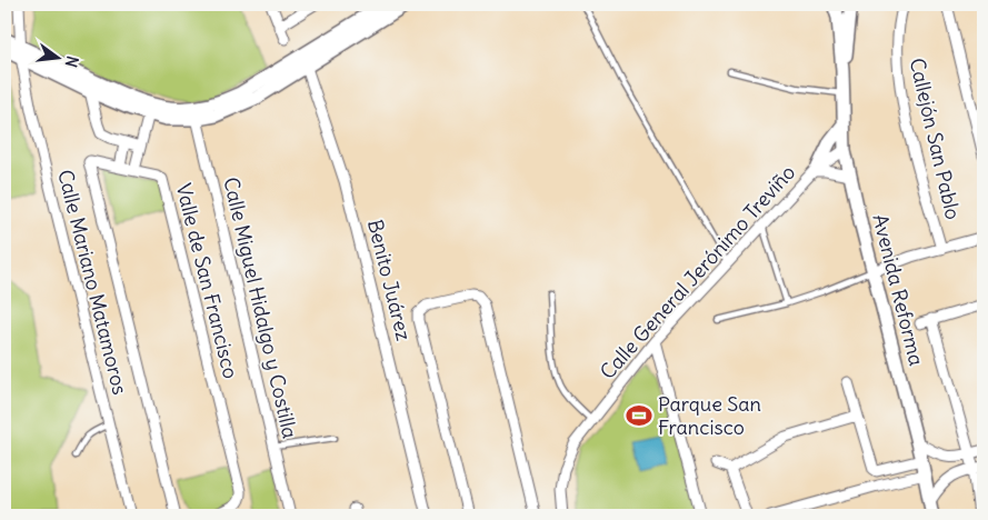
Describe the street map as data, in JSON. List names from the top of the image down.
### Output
{
  "streets": {
    "street": [
      "Callejón San Pablo",
      "Calle General Jerónimo Treviño",
      "Benito Juárez",
      "Valle de San Francisco",
      "Calle Mariano Matamoros",
      "Avenida Reforma",
      "Calle Miguel Hidalgo y Costilla"
    ]
  },
  "crossings": [
    ["Calle General Jerónimo Treviño", "Avenida Reforma"]
  ],
  "places": {
    "sports": ["Parque San Francisco"]
  },
  "north": "right"
}
